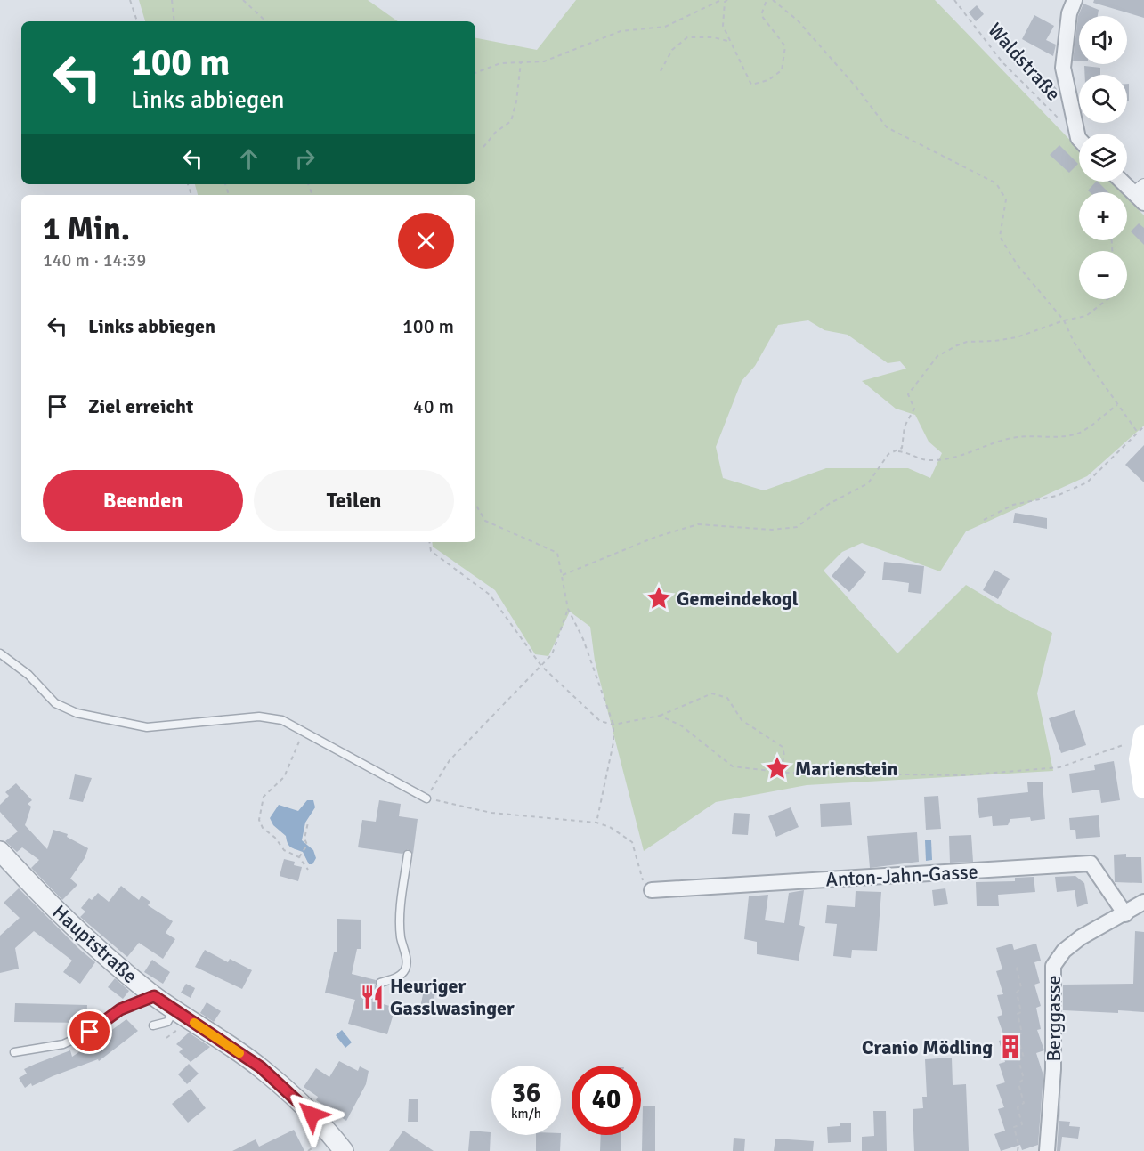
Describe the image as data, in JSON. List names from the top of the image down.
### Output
{
  "streets": {
    "street": ["Anton-Jahn-Gasse", "Hauptstraße", "Berggasse"],
    "path": ["Waldstraße"]
  },
  "crossings": [
    ["Anton-Jahn-Gasse", "Berggasse"]
  ],
  "places": {
    "place": ["Gemeindekogl", "Marienstein"],
    "restaurant": ["Heuriger Gasslwasinger"],
    "building": ["Cranio Mödling"]
  },
  "page": {
    "map_buttons": ["+", "−"],
    "turn": ["100 m", "Links abbiegen"],
    "heading": ["1 Min.", "140 m · 14:39"],
    "list": [
      {
        "name": "Links abbiegen",
        "value": "100 m"
      },
      {
        "name": "Ziel erreicht",
        "value": "40 m"
      }
    ],
    "buttons": ["Beenden", "Teilen"],
    "speed": "36 km/h",
    "limit": "40"
  }
}
